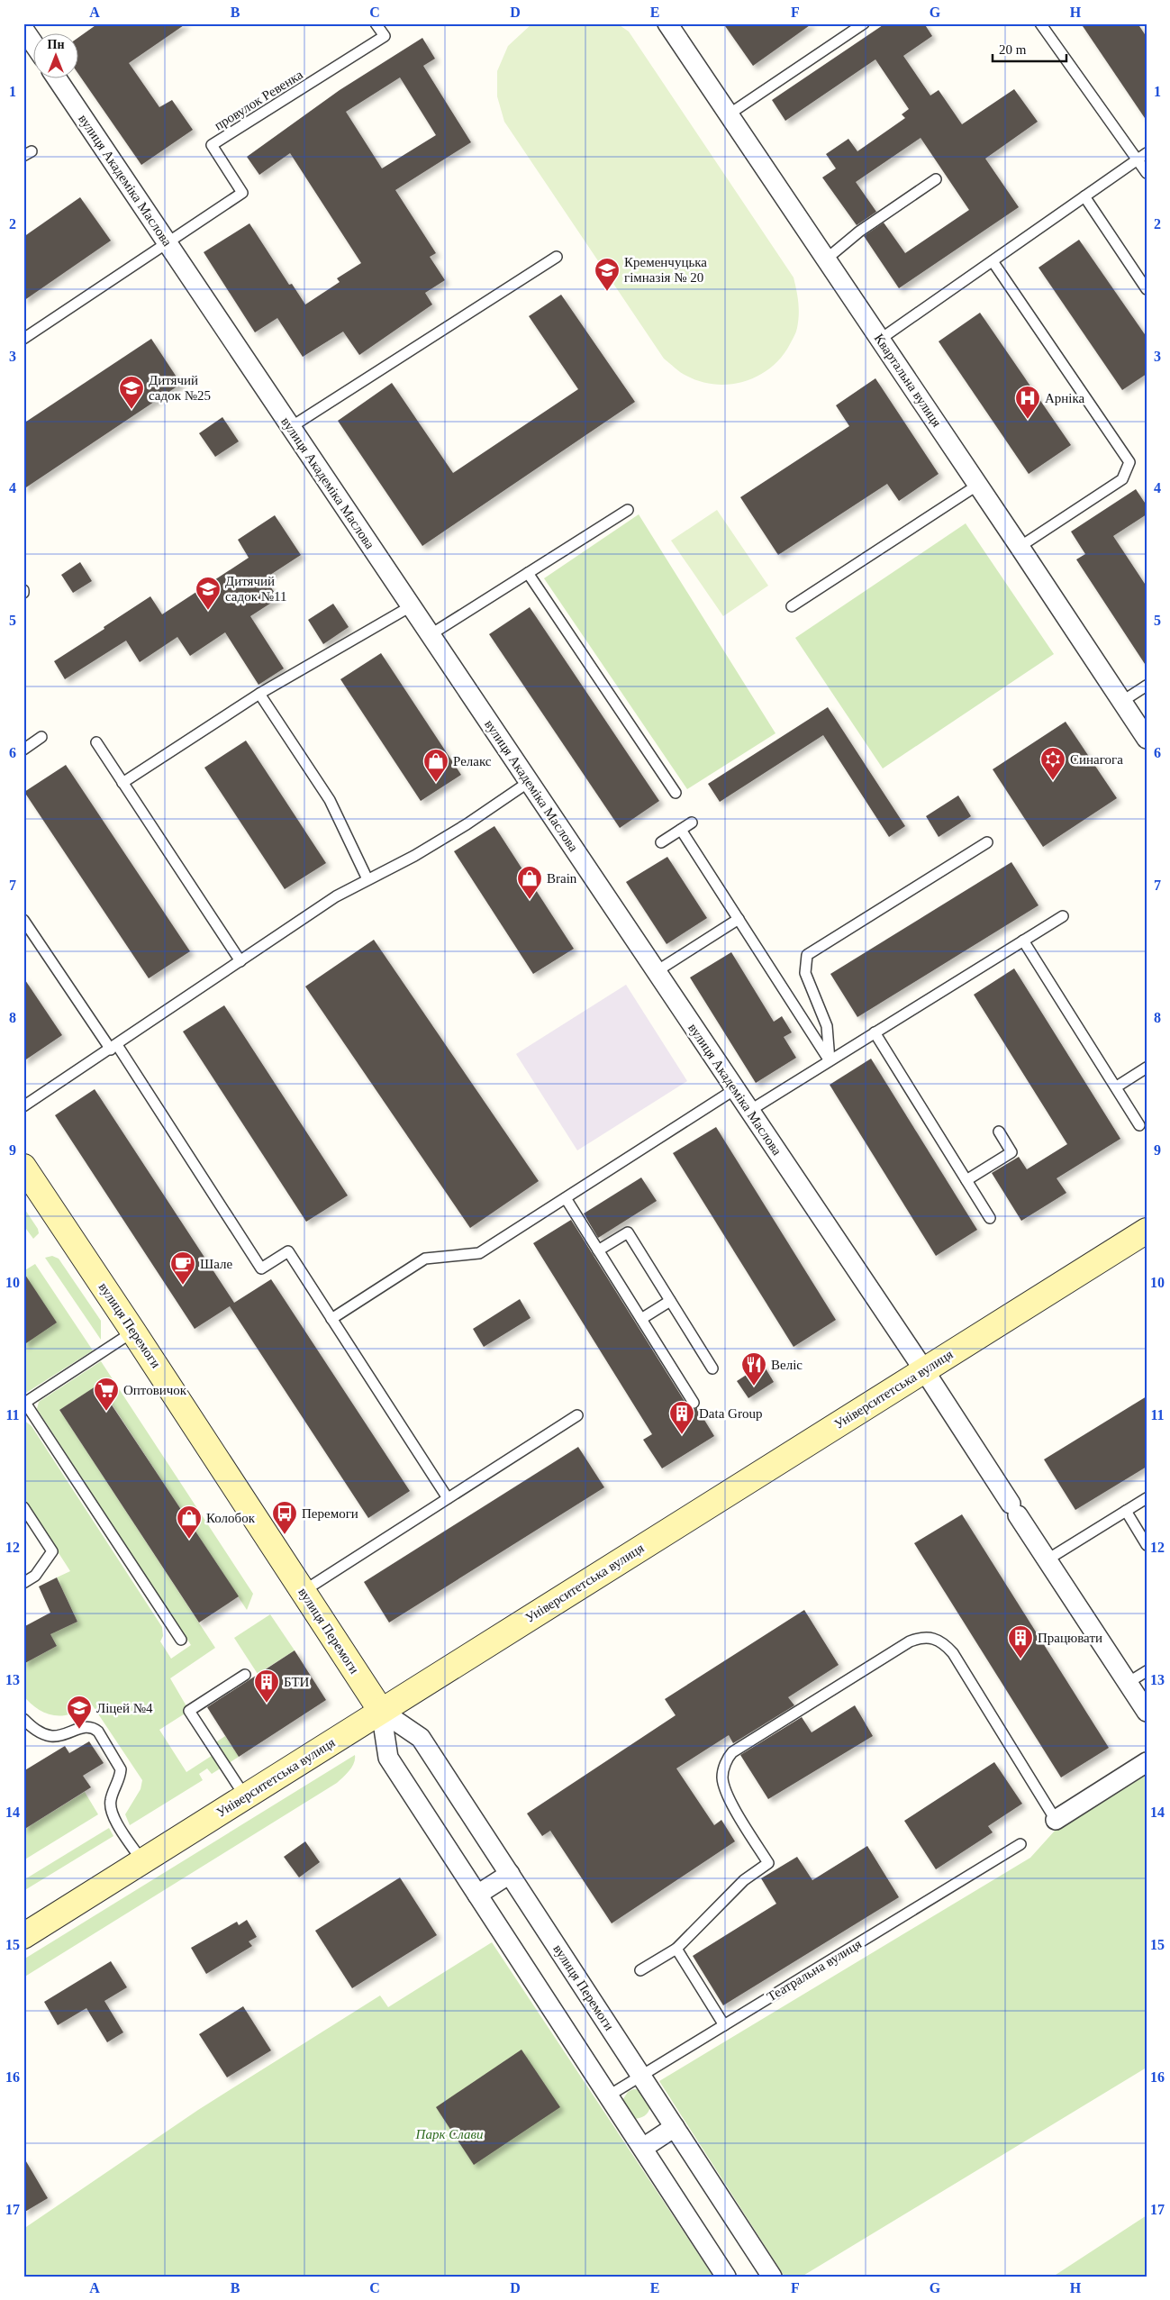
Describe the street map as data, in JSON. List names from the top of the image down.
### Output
{
  "streets": {
    "main road": ["вулиця Перемоги", "Університетська вулиця"],
    "street": ["вулиця Академіка Маслова", "Квартальна вулиця"],
    "lane": ["провулок Ревенка", "Театральна вулиця"]
  },
  "crossings": [
    ["провулок Ревенка", "вулиця Академіка Маслова"],
    ["вулиця Академіка Маслова", "Університетська вулиця"],
    ["вулиця Перемоги", "Університетська вулиця"],
    ["вулиця Перемоги", "Театральна вулиця"]
  ],
  "parks": ["Парк Слави"],
  "places": {
    "school or university": [
      "Кременчуцька гімназія № 20",
      "Дитячий садок №25",
      "Дитячий садок №11",
      "Ліцей №4"
    ],
    "hospital": ["Арніка"],
    "synagogue": ["Синагога"],
    "shop": ["Релакс", "Brain", "Колобок"],
    "cafe": ["Шале"],
    "restaurant": ["Веліс"],
    "supermarket": ["Оптовичок"],
    "building": ["Data Group", "Працювати", "БТИ"],
    "bus stop": ["Перемоги"]
  },
  "scale_bar": "20 m",
  "north": "top",
  "grid": {
    "columns": [
      "A",
      "B",
      "C",
      "D",
      "E",
      "F",
      "G",
      "H"
    ],
    "rows": [
      "1",
      "2",
      "3",
      "4",
      "5",
      "6",
      "7",
      "8",
      "9",
      "10",
      "11",
      "12",
      "13",
      "14",
      "15",
      "16",
      "17"
    ]
  }
}
